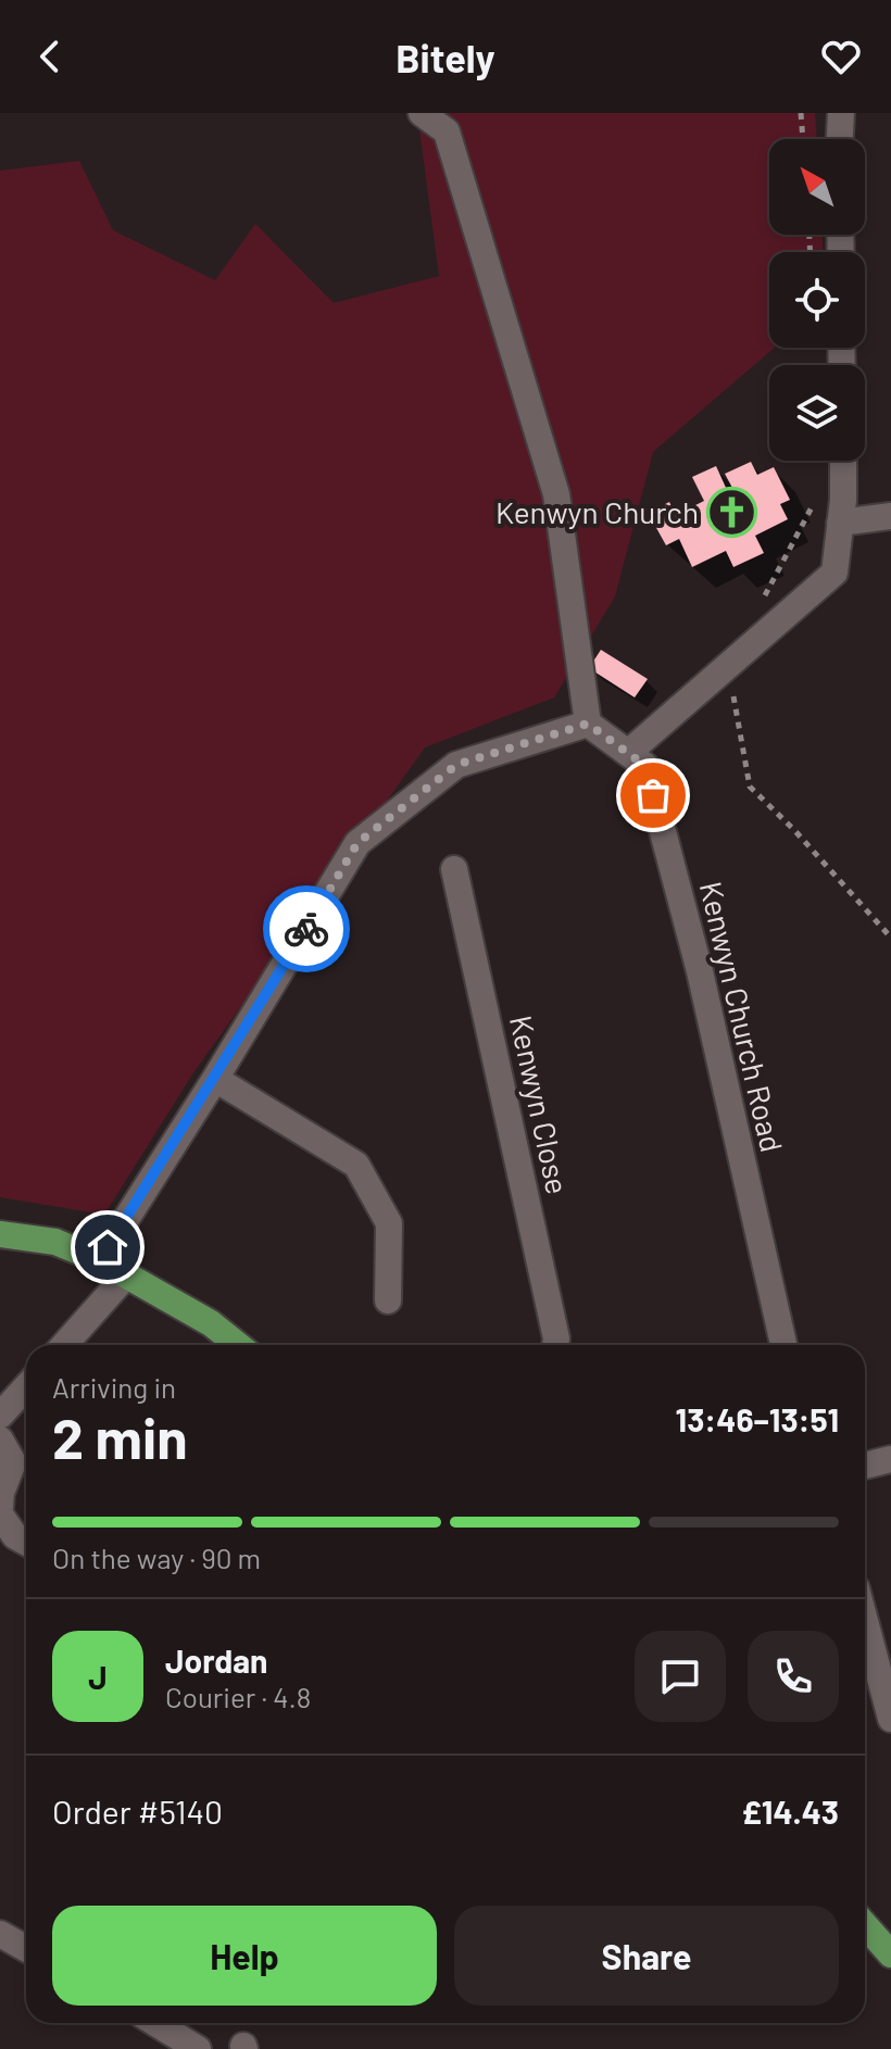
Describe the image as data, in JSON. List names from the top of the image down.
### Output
{
  "streets": {
    "street": ["Kenwyn Church Road", "Kenwyn Close"]
  },
  "places": {
    "church": ["Kenwyn Church"]
  },
  "north": "top left",
  "page": {
    "header": "Bitely",
    "heading": ["2 min", "Arriving in", "13:46–13:51"],
    "panel": [
      "Jordan",
      "Courier · 4.8",
      "Order #5140",
      "£14.43"
    ],
    "bar": "On the way · 90 m",
    "round": "J",
    "buttons": ["Help", "Share"]
  }
}
